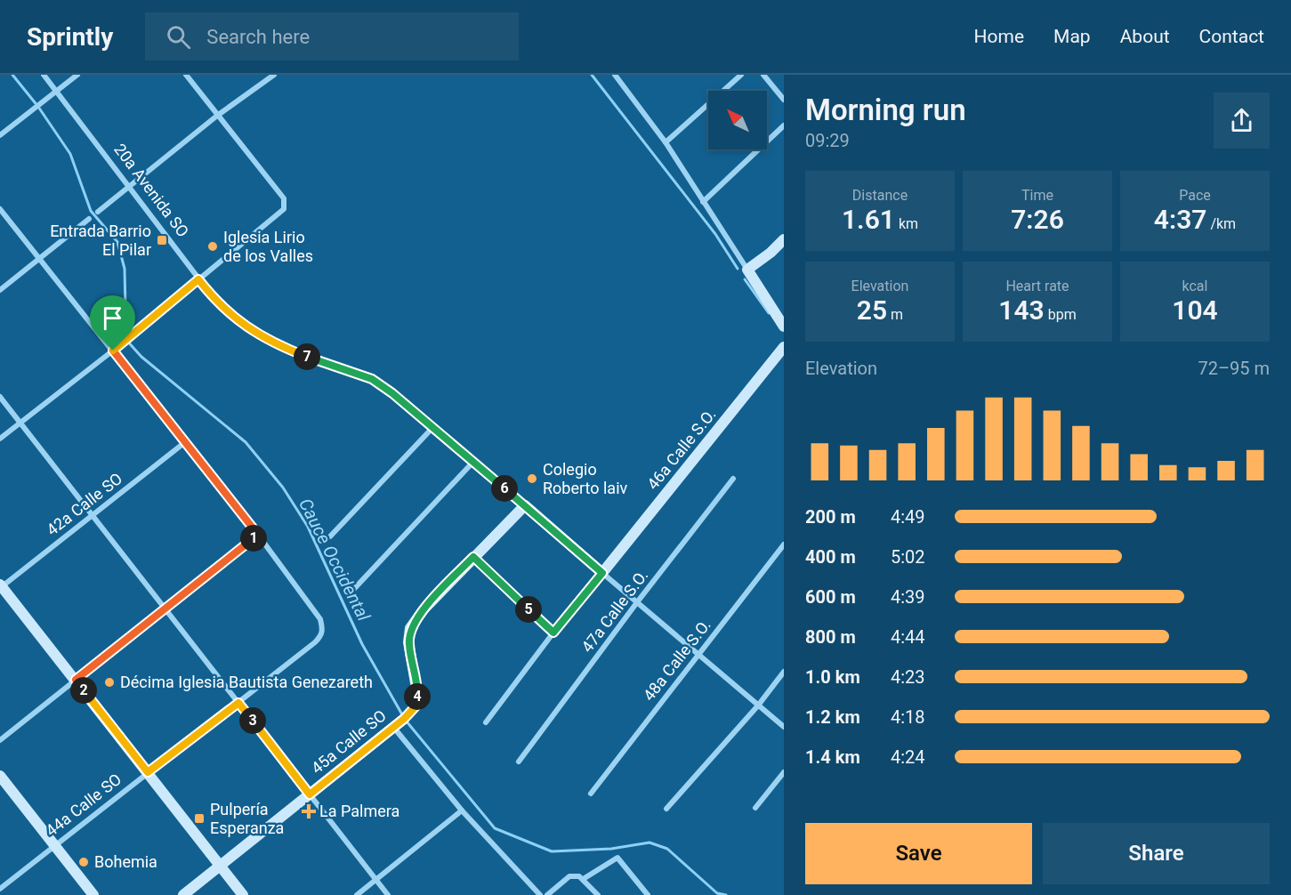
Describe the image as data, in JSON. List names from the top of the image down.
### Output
{
  "streets": {
    "street": [
      "20a Avenida SO",
      "46a Calle S.O.",
      "42a Calle SO",
      "47a Calle S.O.",
      "48a Calle S.O.",
      "45a Calle SO",
      "44a Calle SO"
    ]
  },
  "crossings": [
    ["20a Avenida SO", "46a Calle S.O."],
    ["20a Avenida SO", "45a Calle SO"]
  ],
  "water": ["Cauce Occidental"],
  "places": {
    "transit": ["Entrada Barrio El Pilar", "Pulpería Esperanza"],
    "other": [
      "Iglesia Lirio de los Valles",
      "Colegio Roberto laiv",
      "Décima Iglesia Bautista Genezareth",
      "Bohemia"
    ],
    "health": ["La Palmera"]
  },
  "north": "top left",
  "page": {
    "header": "Sprintly",
    "search": "Search here",
    "nav": [
      "Home",
      "Map",
      "About",
      "Contact"
    ],
    "heading": ["Morning run", "09:29"],
    "stats": [
      ["Distance", "1.61 km"],
      ["Time", "7:26"],
      ["Pace", "4:37 /km"],
      ["Elevation", "25 m"],
      ["Heart rate", "143 bpm"],
      ["kcal", "104"]
    ],
    "pins": [
      "7",
      "6",
      "1",
      "5",
      "2",
      "4",
      "3"
    ],
    "chart": ["Elevation", "72–95 m"],
    "list": [
      {
        "name": "200 m",
        "note": "4:49"
      },
      {
        "name": "400 m",
        "note": "5:02"
      },
      {
        "name": "600 m",
        "note": "4:39"
      },
      {
        "name": "800 m",
        "note": "4:44"
      },
      {
        "name": "1.0 km",
        "note": "4:23"
      },
      {
        "name": "1.2 km",
        "note": "4:18"
      },
      {
        "name": "1.4 km",
        "note": "4:24"
      }
    ],
    "buttons": ["Save", "Share"]
  }
}
